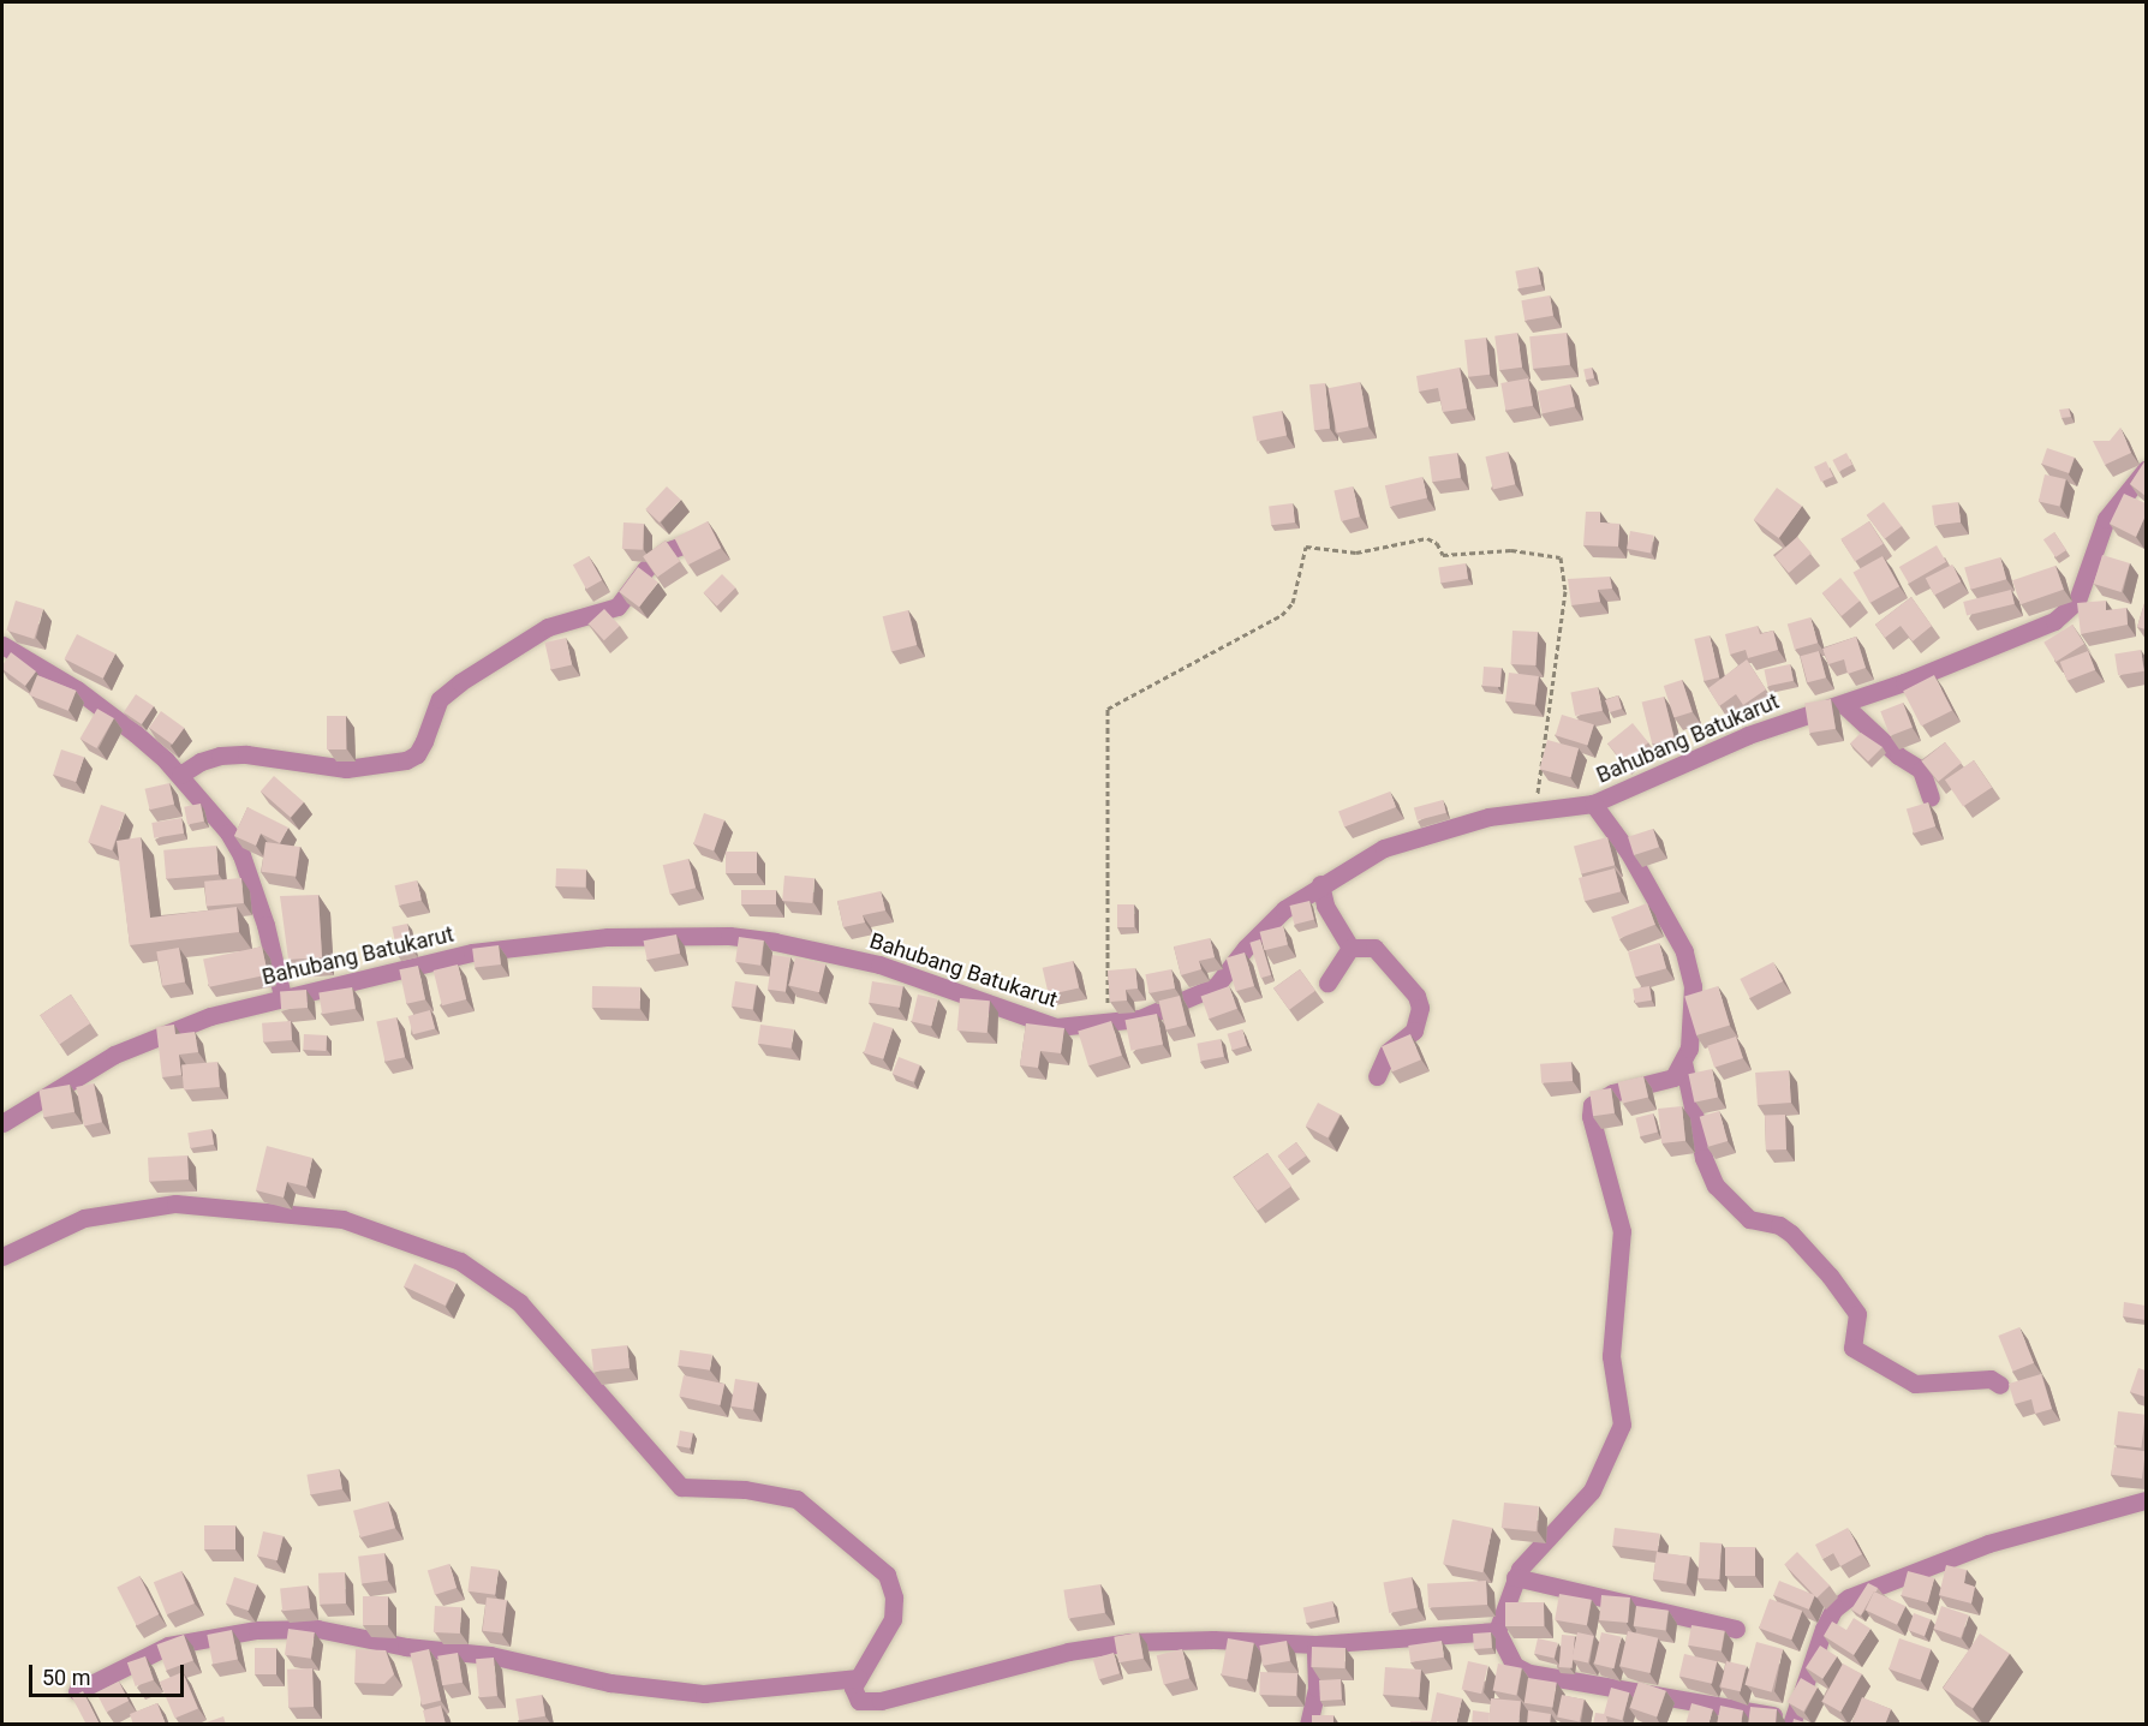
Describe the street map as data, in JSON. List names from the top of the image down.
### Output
{
  "streets": {
    "street": ["Bahubang Batukarut"]
  },
  "scale_bar": "50 m"
}
